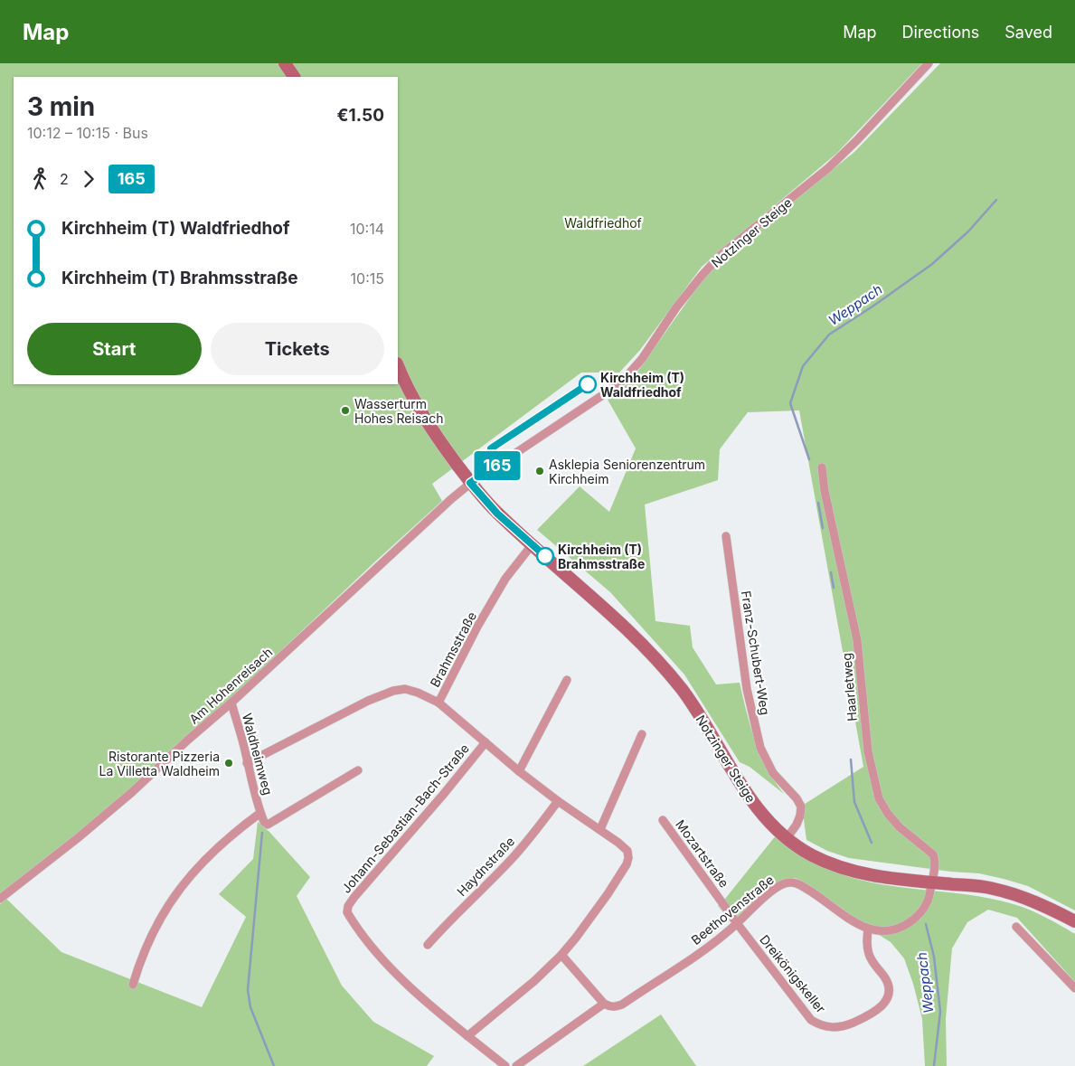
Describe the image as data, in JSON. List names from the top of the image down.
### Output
{
  "streets": {
    "main road": ["Notzinger Steige"],
    "street": [
      "Brahmsstraße",
      "Franz-Schubert-Weg",
      "Am Hohenreisach",
      "Haarletweg",
      "Waldheimweg",
      "Johann-Sebastian-Bach-Straße",
      "Mozartstraße",
      "Haydnstraße",
      "Beethovenstraße",
      "Dreikönigskeller"
    ]
  },
  "crossings": [
    ["Notzinger Steige", "Brahmsstraße"],
    ["Notzinger Steige", "Franz-Schubert-Weg"],
    ["Notzinger Steige", "Am Hohenreisach"],
    ["Notzinger Steige", "Haarletweg"],
    ["Notzinger Steige", "Beethovenstraße"],
    ["Brahmsstraße", "Waldheimweg"],
    ["Am Hohenreisach", "Waldheimweg"],
    ["Haarletweg", "Beethovenstraße"],
    ["Mozartstraße", "Beethovenstraße"],
    ["Mozartstraße", "Dreikönigskeller"],
    ["Beethovenstraße", "Dreikönigskeller"]
  ],
  "water": ["Weppach"],
  "parks": ["Waldfriedhof"],
  "places": [
    "Kirchheim (T) Waldfriedhof",
    "Wasserturm Hohes Reisach",
    "Asklepia Seniorenzentrum Kirchheim",
    "Kirchheim (T) Brahmsstraße",
    "Ristorante Pizzeria La Villetta Waldheim"
  ],
  "lines": ["bus line 165"],
  "page": {
    "header": "Map",
    "nav": ["Map", "Directions", "Saved"],
    "on_map": "165",
    "heading": ["3 min", "10:12 – 10:15 · Bus", "€1.50"],
    "legs": ["2", "165"],
    "list": [
      {
        "name": "Kirchheim (T) Waldfriedhof",
        "value": "10:14"
      },
      {
        "name": "Kirchheim (T) Brahmsstraße",
        "value": "10:15"
      }
    ],
    "buttons": ["Start", "Tickets"]
  }
}
